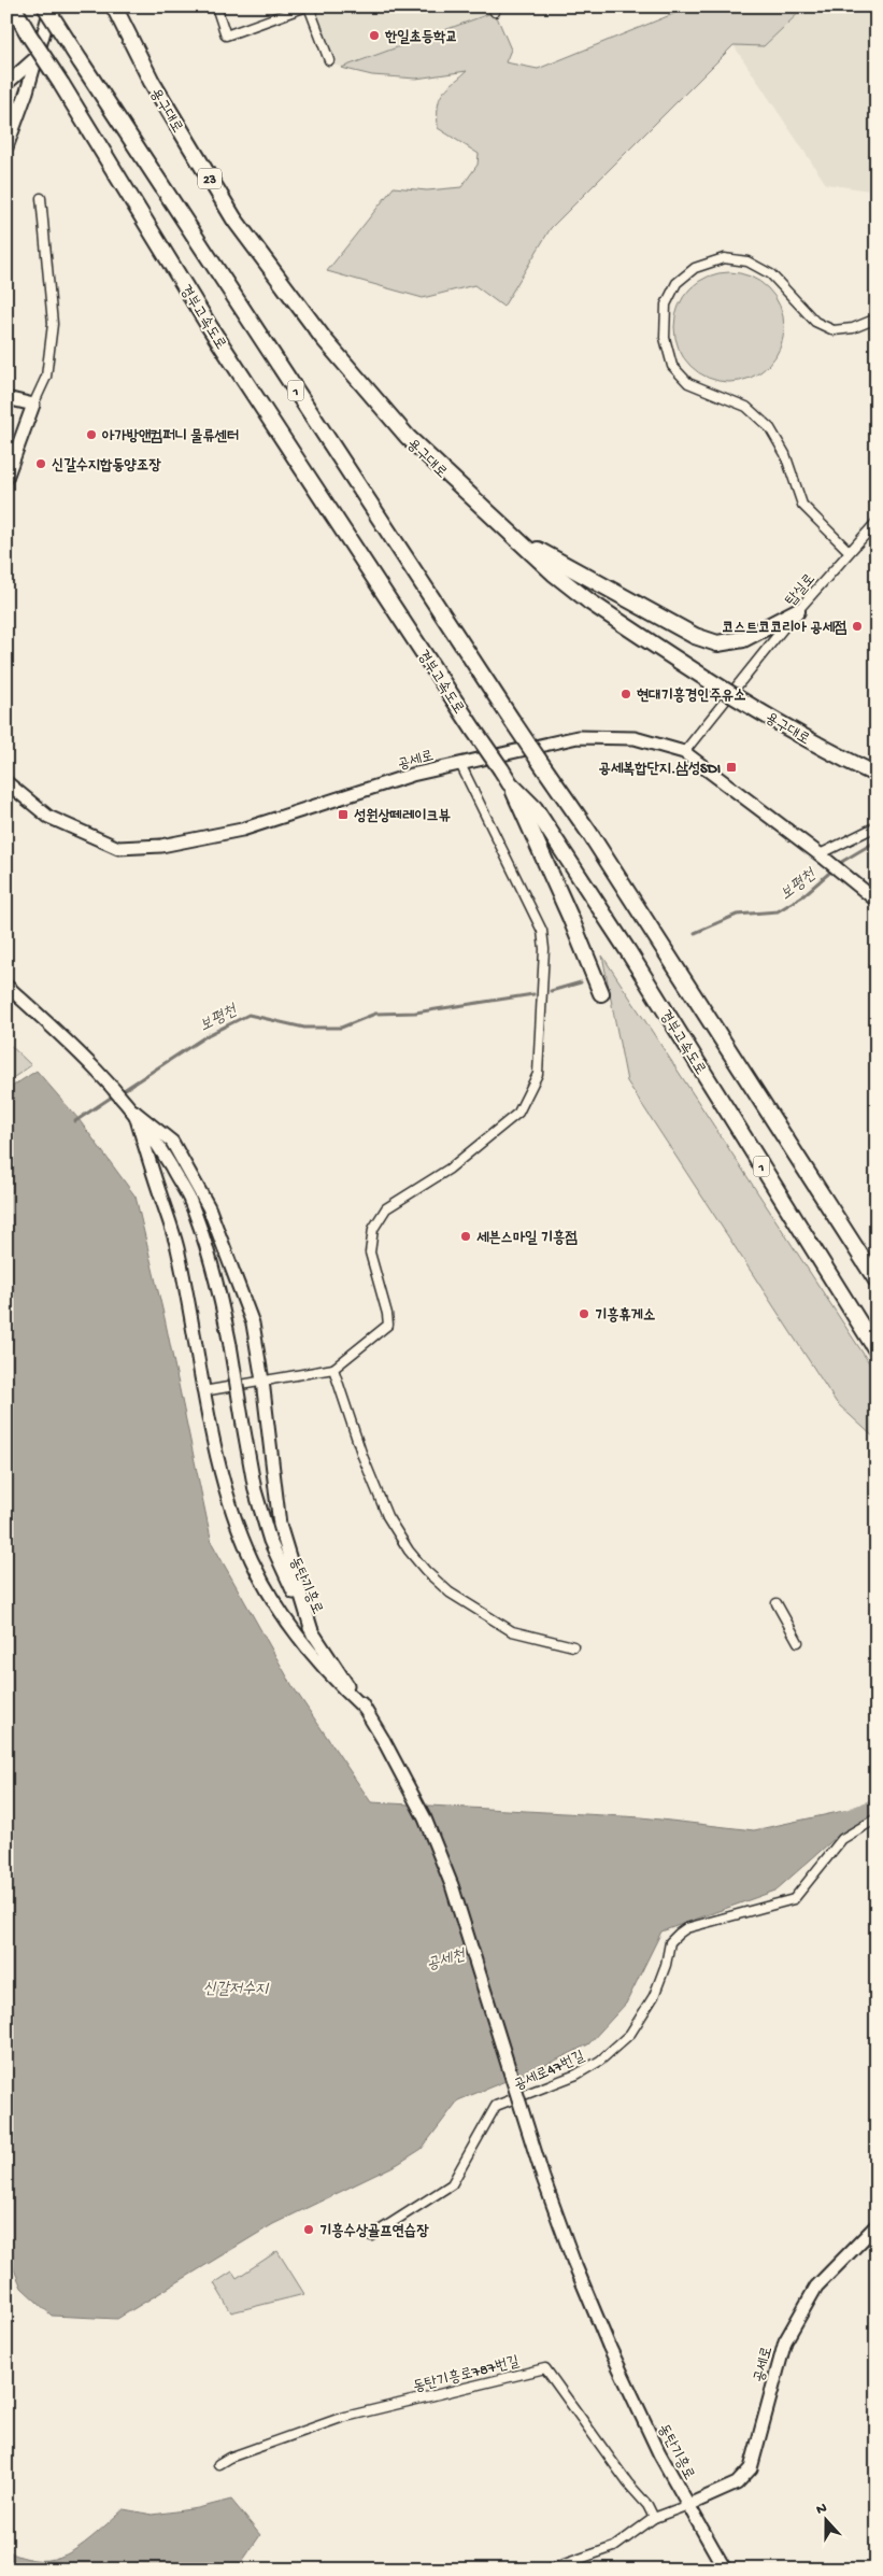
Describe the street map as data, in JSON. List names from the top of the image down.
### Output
{
  "streets": {
    "highway": [
      "용구대로",
      "23",
      "경부고속도로",
      "1"
    ],
    "main road": ["공세로", "동탄기흥로"],
    "street": ["탑실로", "공세로47번길", "동탄기흥로787번길"]
  },
  "crossings": [
    ["탑실로", "공세로"],
    ["공세로", "동탄기흥로"]
  ],
  "water": ["보평천", "공세천", "신갈저수지"],
  "places": {
    "other": [
      "한일초등학교",
      "아가방앤컴퍼니 물류센터",
      "신갈수지합동양조장",
      "코스트코코리아 공세점",
      "현대기흥경인주유소",
      "세븐스마일 기흥점",
      "기흥휴게소",
      "기흥수상골프연습장"
    ],
    "transit": ["공세복합단지.삼성SDI", "성원상떼레이크뷰"]
  },
  "north": "top"
}
